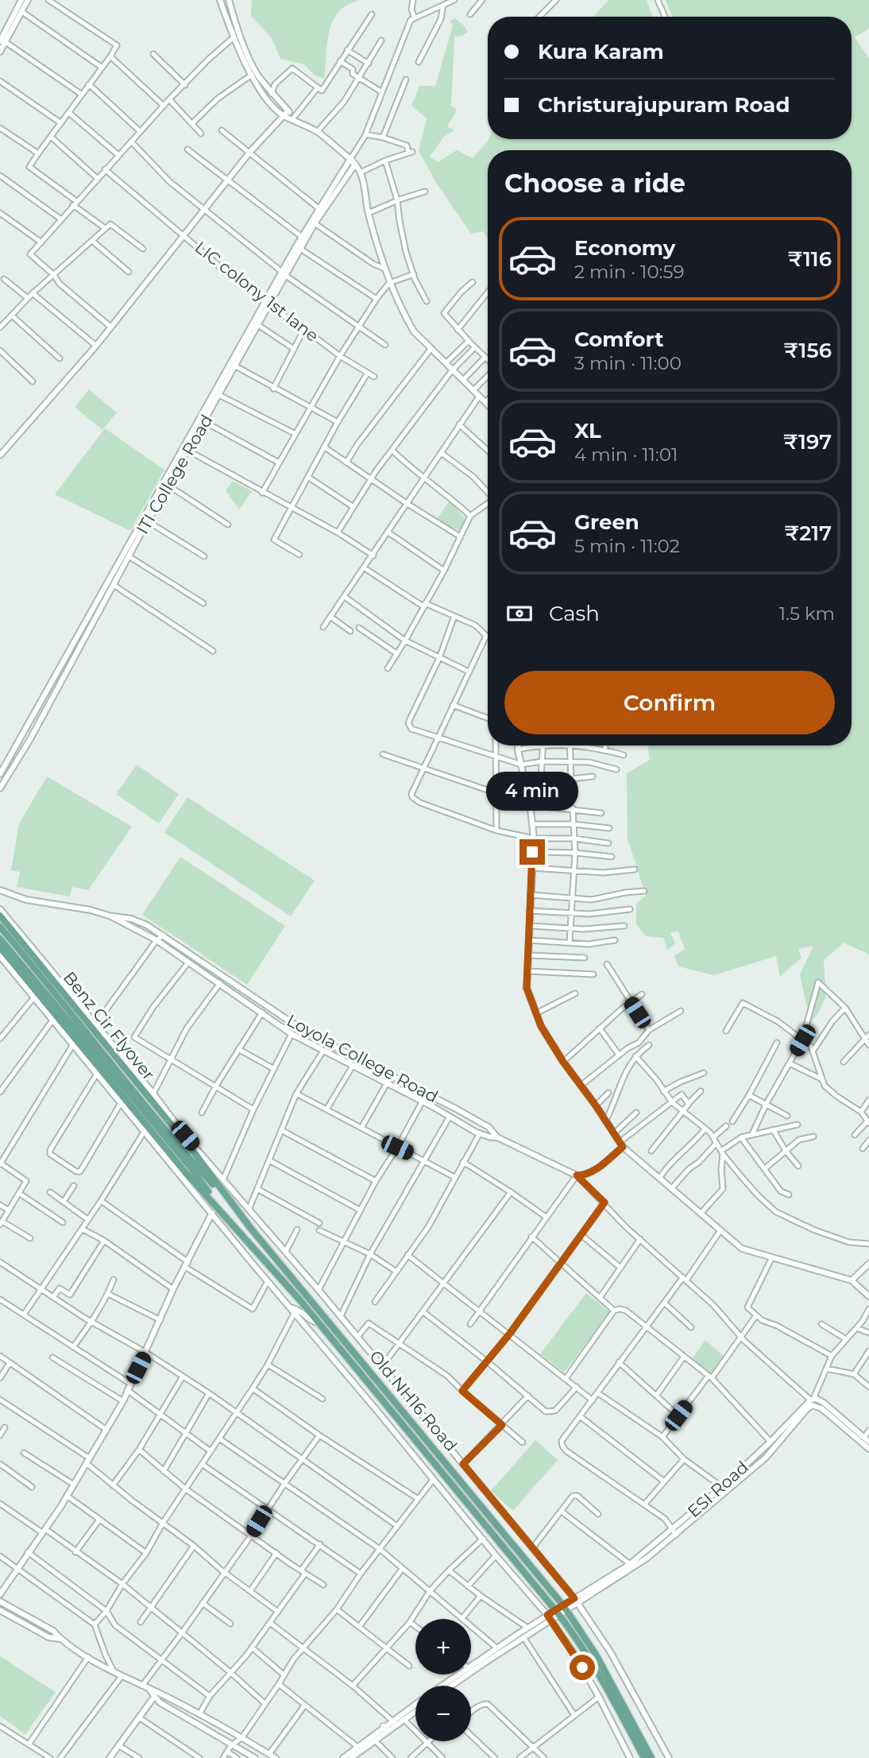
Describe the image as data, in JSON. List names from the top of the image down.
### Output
{
  "streets": {
    "main road": ["Benz Cir Flyover", "Old NH16 Road"],
    "street": [
      "LIC colony 1st lane",
      "ITI College Road",
      "Loyola College Road",
      "ESI Road"
    ]
  },
  "crossings": [
    ["LIC colony 1st lane", "ITI College Road"],
    ["Benz Cir Flyover", "Old NH16 Road"],
    ["Old NH16 Road", "ESI Road"]
  ],
  "page": {
    "banner": ["Kura Karam", "Christurajupuram Road"],
    "heading": "Choose a ride",
    "list": [
      {
        "name": "Economy",
        "note": "2 min · 10:59",
        "value": "₹116"
      },
      {
        "name": "Comfort",
        "note": "3 min · 11:00",
        "value": "₹156"
      },
      {
        "name": "XL",
        "note": "4 min · 11:01",
        "value": "₹197"
      },
      {
        "name": "Green",
        "note": "5 min · 11:02",
        "value": "₹217"
      }
    ],
    "pay": ["Cash", "1.5 km"],
    "buttons": "Confirm",
    "bubble": "4 min",
    "map_buttons": ["+", "−"]
  }
}
